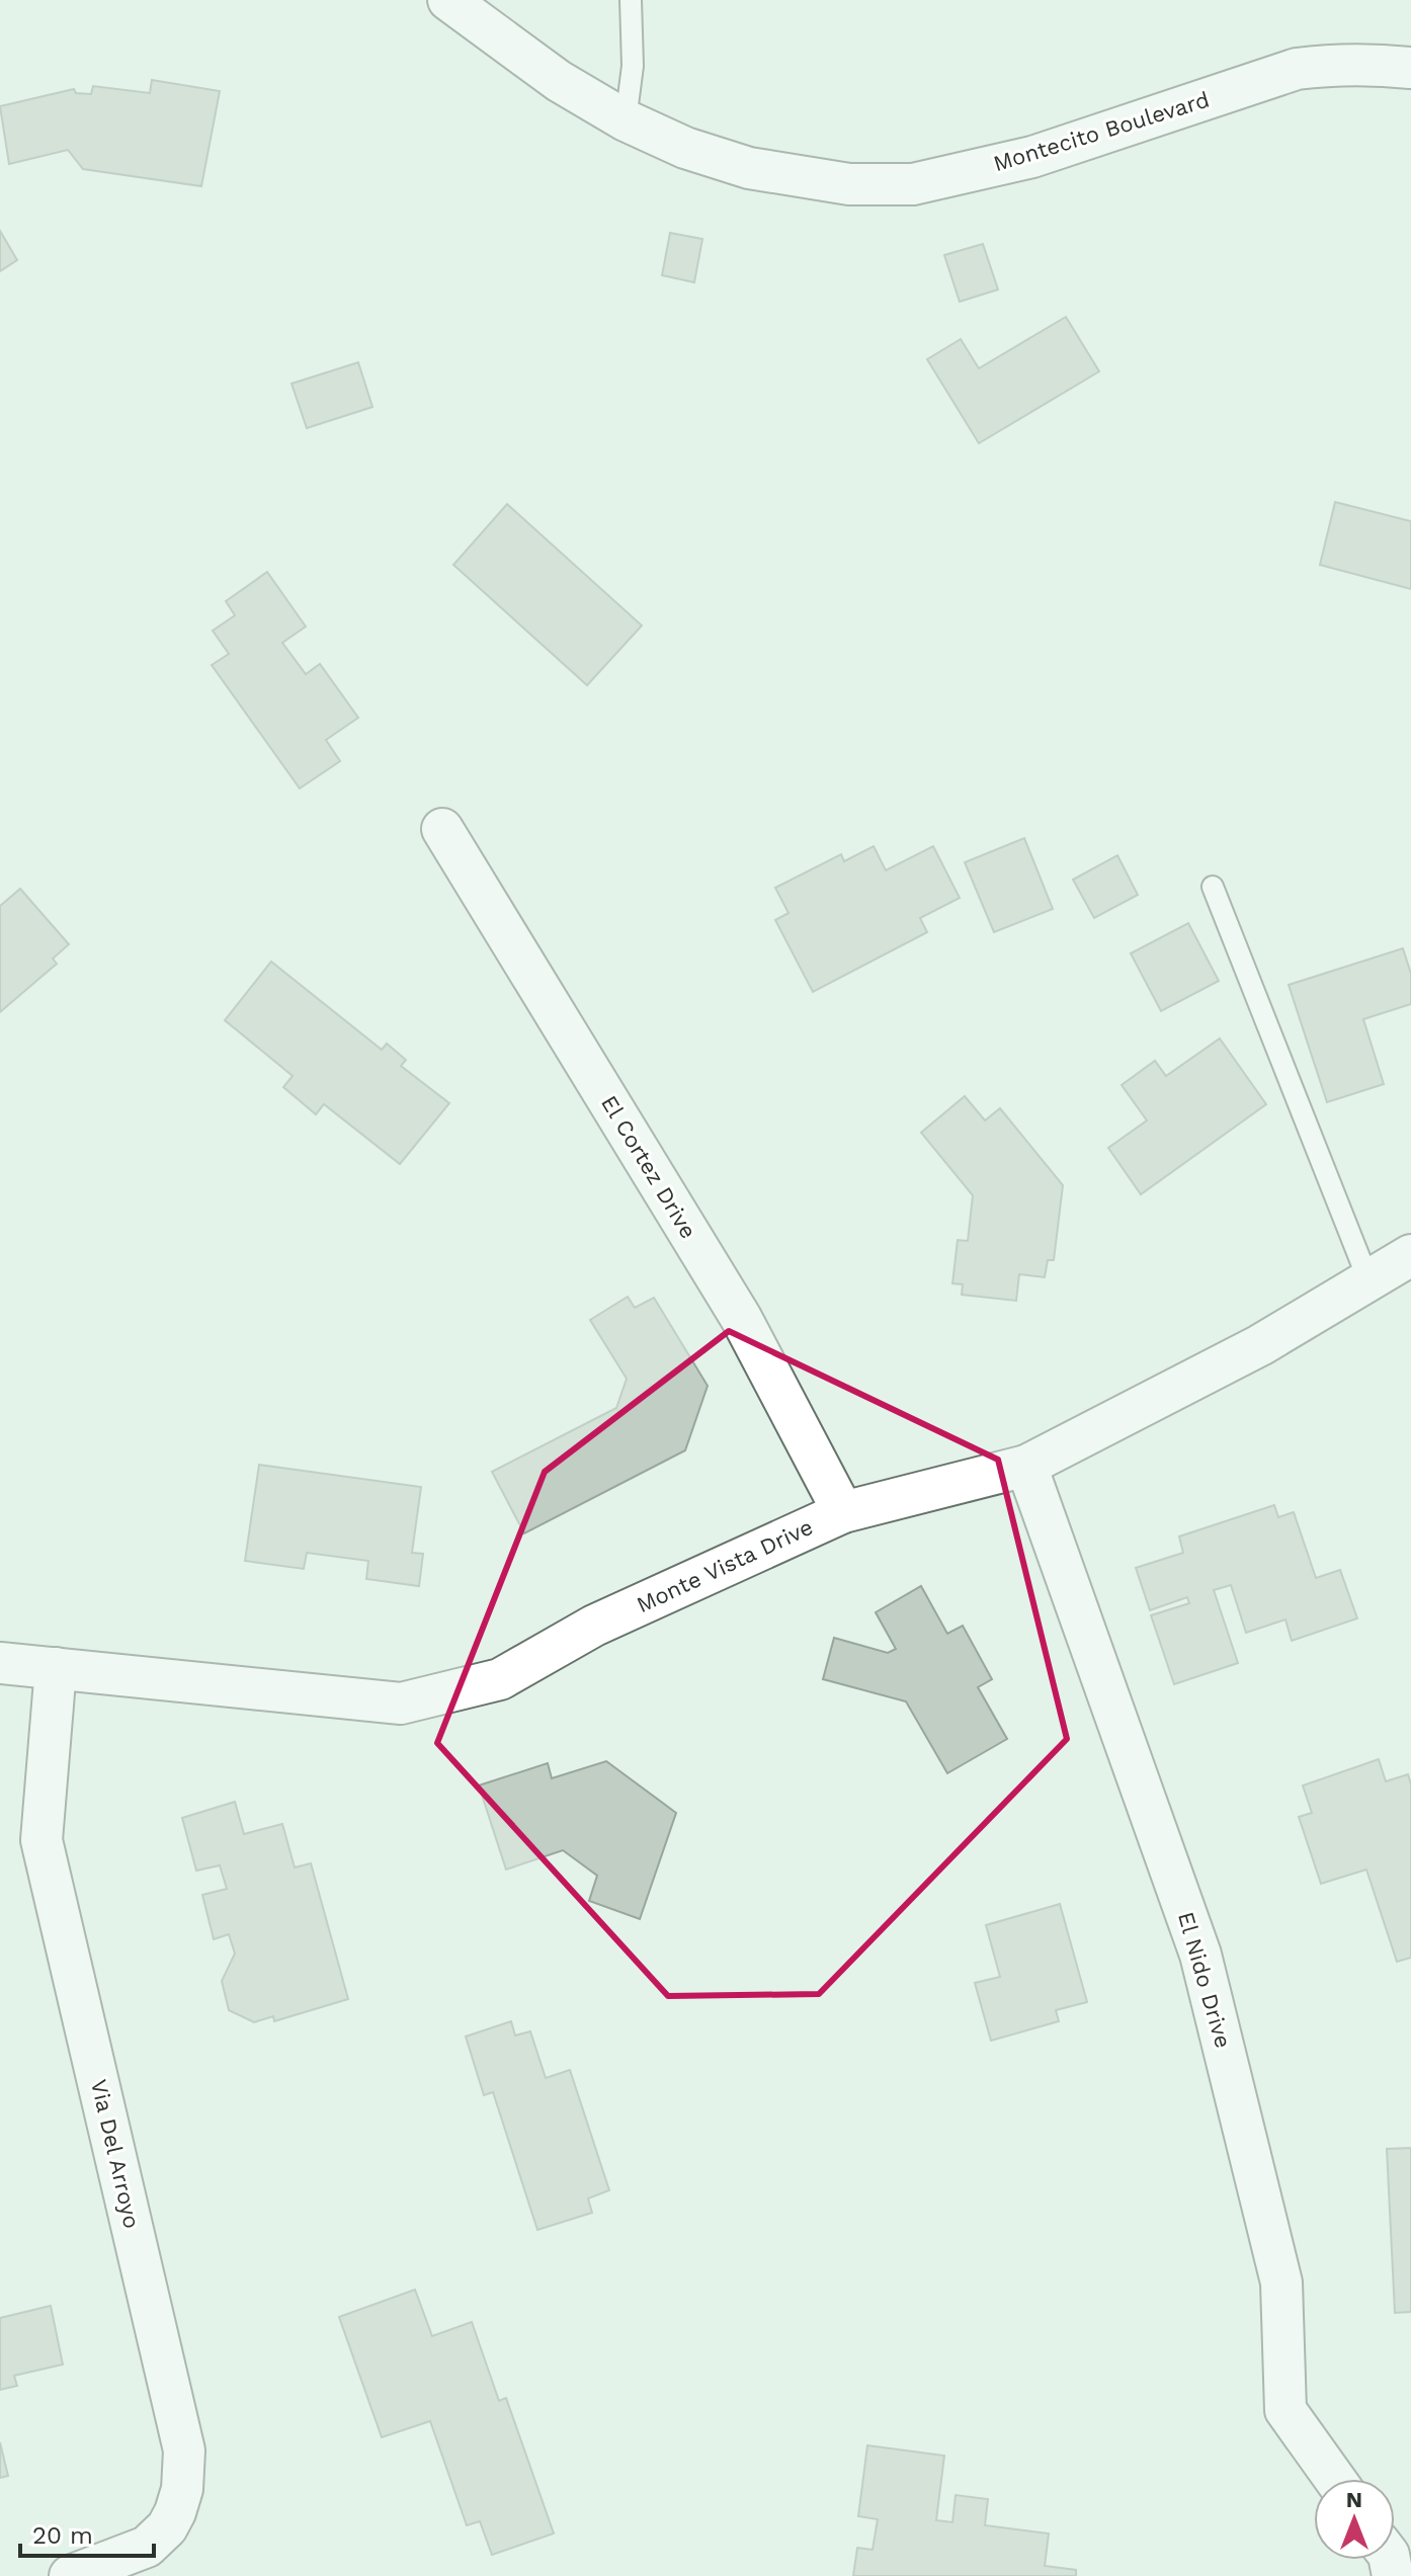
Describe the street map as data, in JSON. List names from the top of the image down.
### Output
{
  "streets": {
    "street": [
      "Montecito Boulevard",
      "El Cortez Drive",
      "Monte Vista Drive",
      "El Nido Drive",
      "Via Del Arroyo"
    ]
  },
  "crossings": [
    ["El Cortez Drive", "Monte Vista Drive"],
    ["Monte Vista Drive", "El Nido Drive"],
    ["Monte Vista Drive", "Via Del Arroyo"]
  ],
  "scale_bar": "20 m",
  "north": "top"
}
